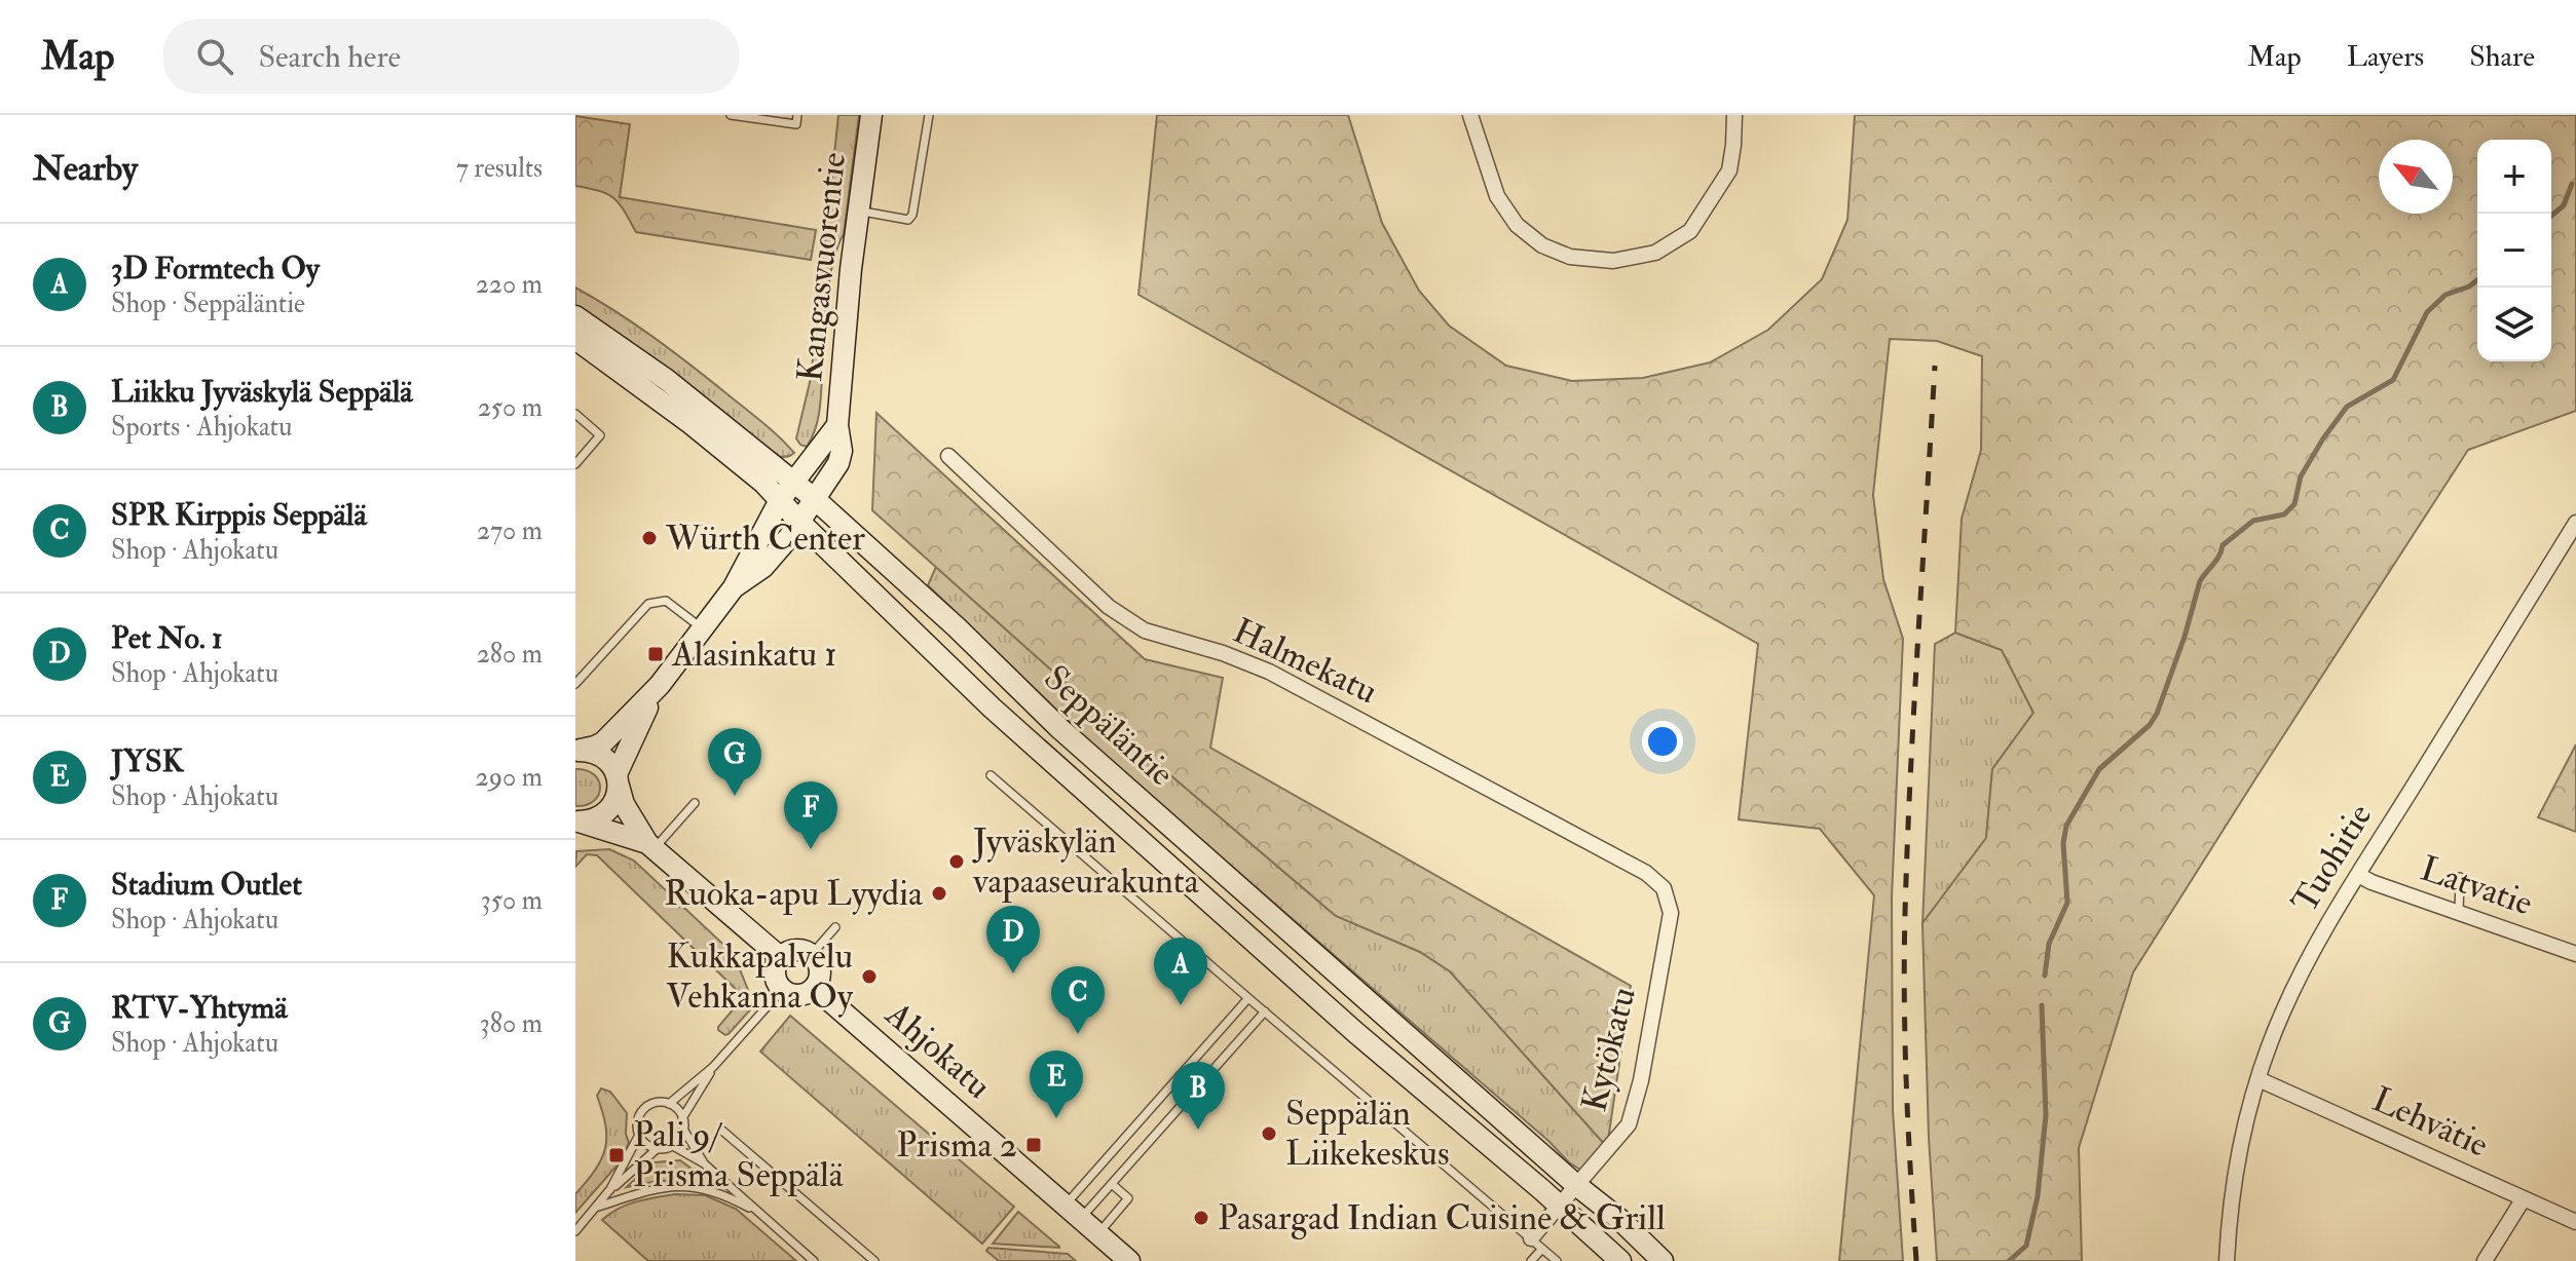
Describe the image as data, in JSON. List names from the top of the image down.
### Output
{
  "streets": {
    "main road": ["Kangasvuorentie", "Seppäläntie", "Ahjokatu"],
    "street": [
      "Halmekatu",
      "Tuohitie",
      "Latvatie",
      "Kytökatu",
      "Lehvätie"
    ]
  },
  "crossings": [
    ["Kangasvuorentie", "Seppäläntie"],
    ["Halmekatu", "Kytökatu"],
    ["Seppäläntie", "Kytökatu"],
    ["Tuohitie", "Latvatie"],
    ["Tuohitie", "Lehvätie"]
  ],
  "places": {
    "other": [
      "Würth Center",
      "Jyväskylän vapaaseurakunta",
      "Ruoka-apu Lyydia",
      "Kukkapalvelu Vehkanna Oy",
      "Seppälän Liikekeskus",
      "Pasargad Indian Cuisine & Grill"
    ],
    "transit": ["Alasinkatu 1", "Prisma 2", "Pali 9/ Prisma Seppälä"]
  },
  "north": "top left",
  "page": {
    "header": "Map",
    "search": "Search here",
    "nav": ["Map", "Layers", "Share"],
    "heading": ["Nearby", "7 results"],
    "map_buttons": ["+", "−"],
    "list": [
      {
        "mark": "A",
        "name": "3D Formtech Oy",
        "note": "Shop · Seppäläntie",
        "value": "220 m"
      },
      {
        "mark": "B",
        "name": "Liikku Jyväskylä Seppälä",
        "note": "Sports · Ahjokatu",
        "value": "250 m"
      },
      {
        "mark": "C",
        "name": "SPR Kirppis Seppälä",
        "note": "Shop · Ahjokatu",
        "value": "270 m"
      },
      {
        "mark": "D",
        "name": "Pet No. 1",
        "note": "Shop · Ahjokatu",
        "value": "280 m"
      },
      {
        "mark": "E",
        "name": "JYSK",
        "note": "Shop · Ahjokatu",
        "value": "290 m"
      },
      {
        "mark": "F",
        "name": "Stadium Outlet",
        "note": "Shop · Ahjokatu",
        "value": "350 m"
      },
      {
        "mark": "G",
        "name": "RTV-Yhtymä",
        "note": "Shop · Ahjokatu",
        "value": "380 m"
      }
    ],
    "pins": [
      "G",
      "F",
      "D",
      "A",
      "C",
      "E",
      "B"
    ]
  }
}
